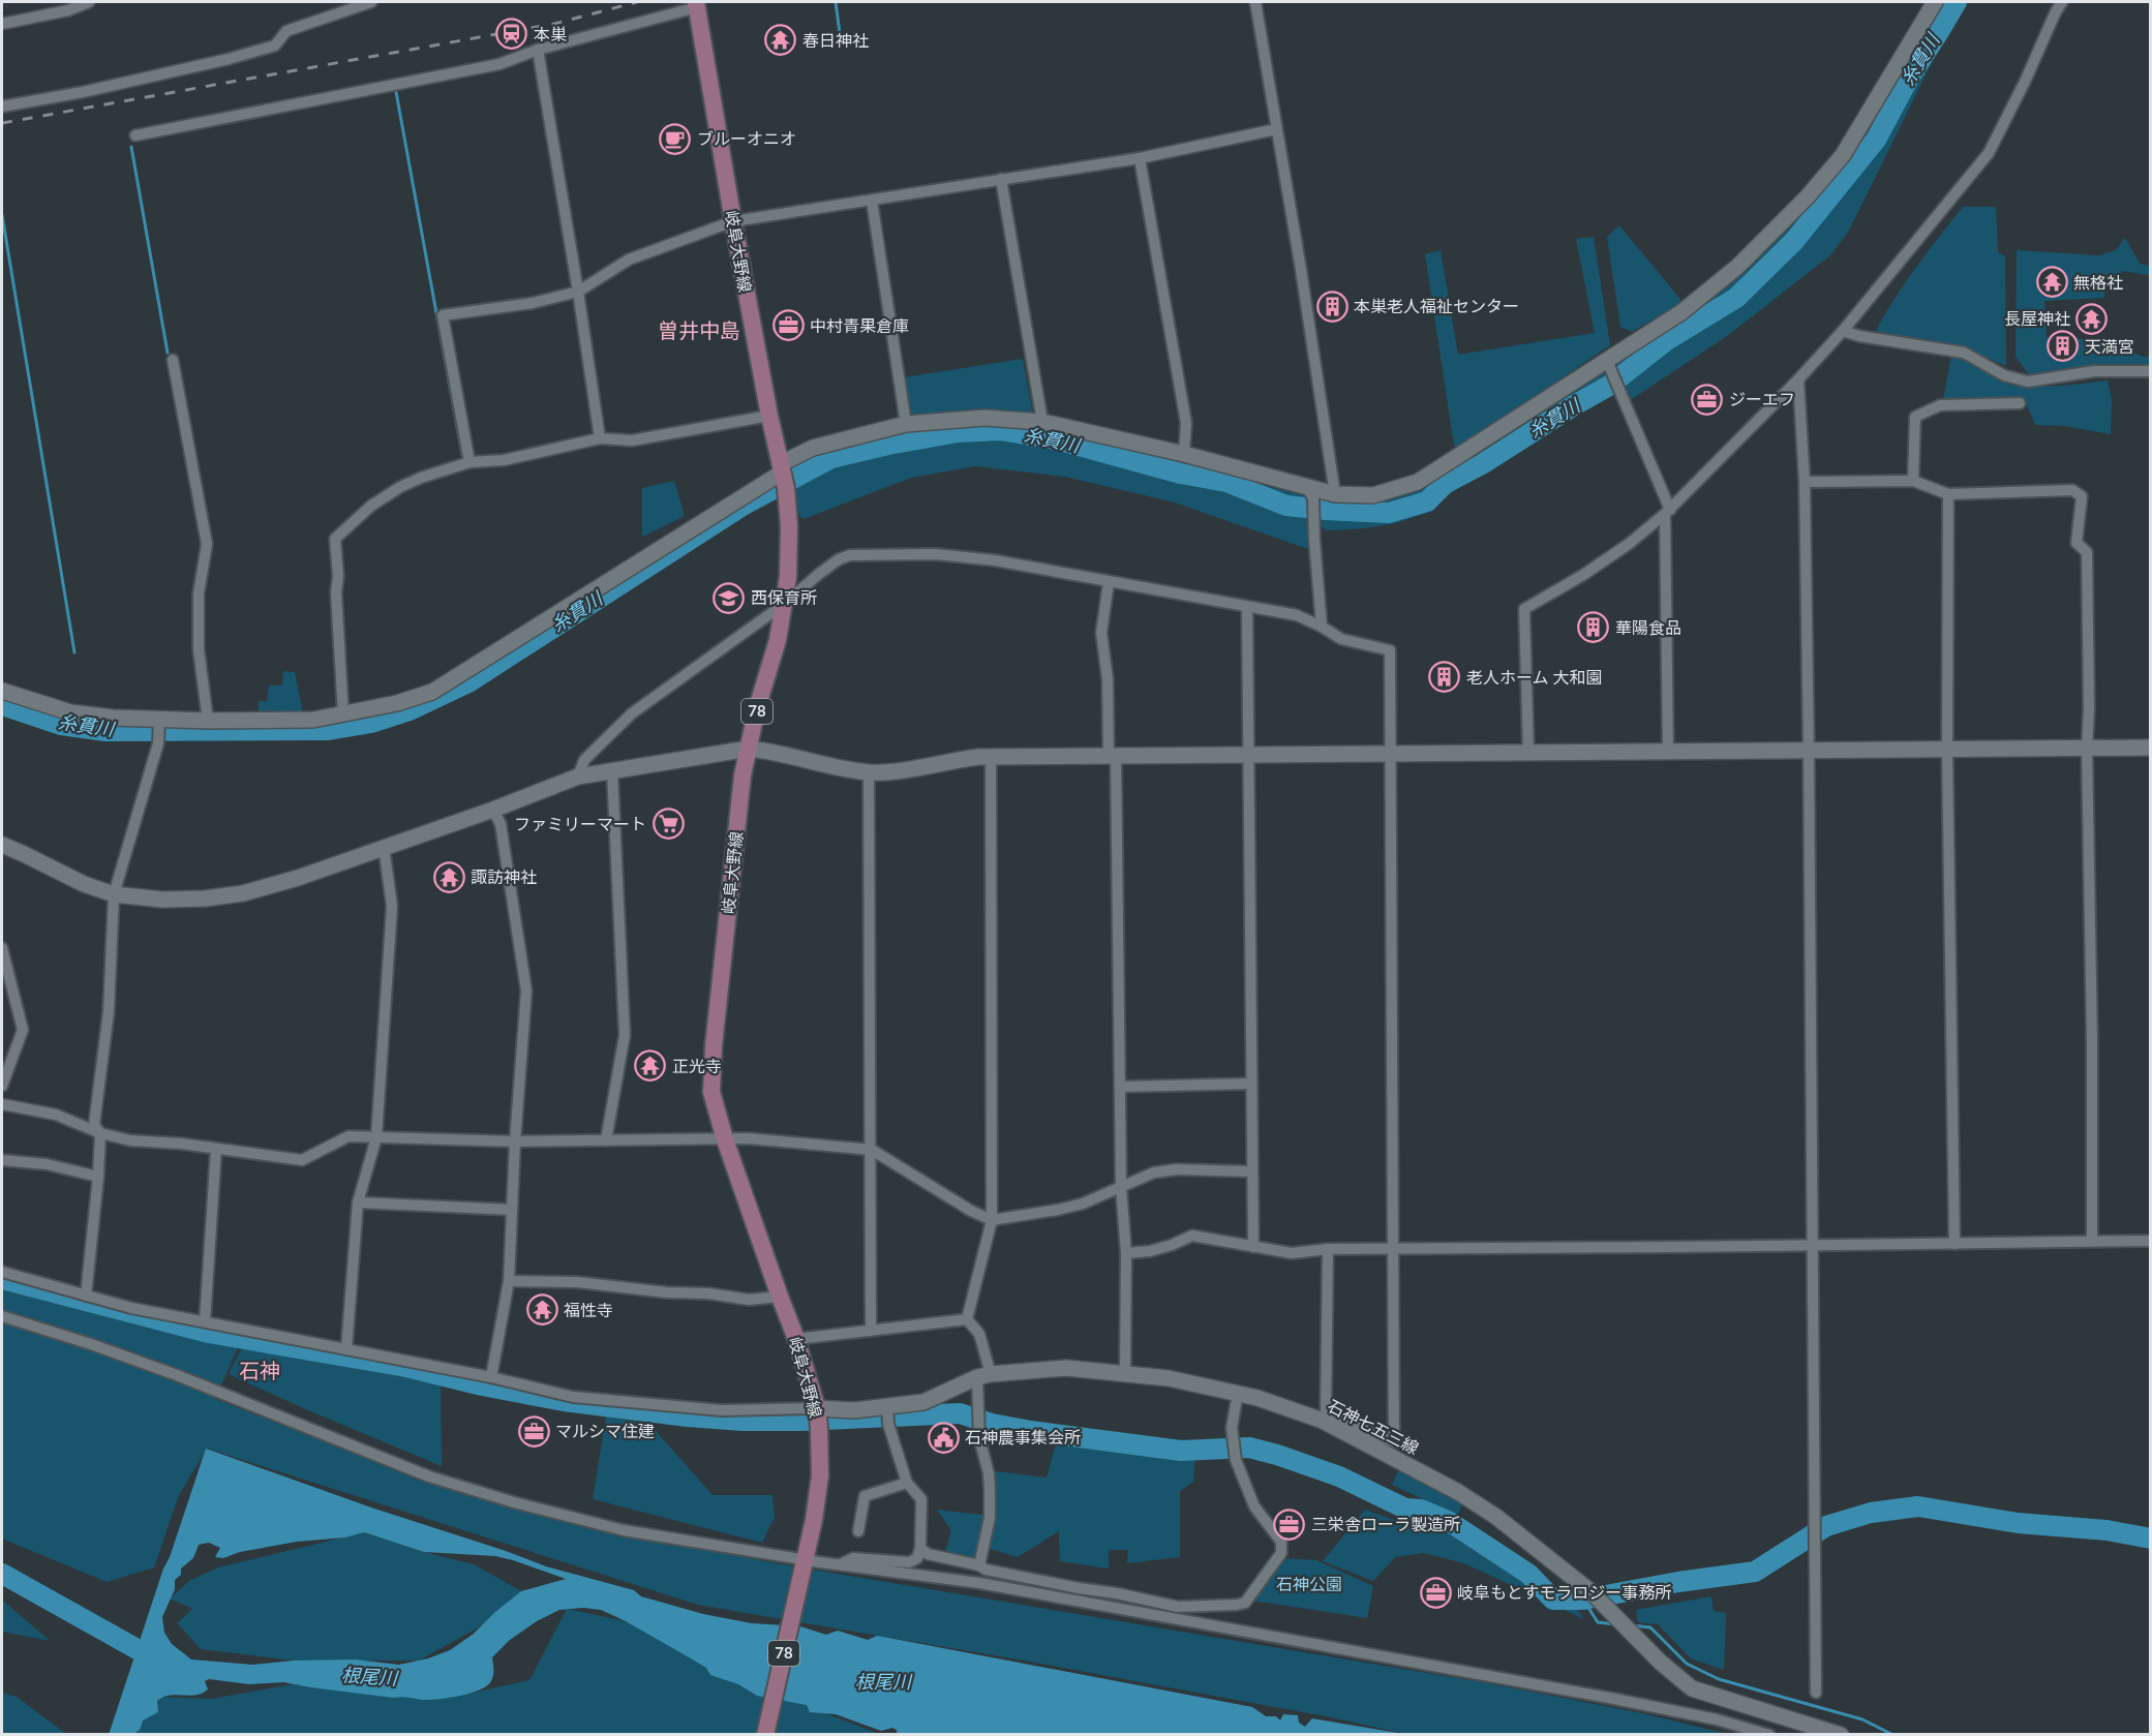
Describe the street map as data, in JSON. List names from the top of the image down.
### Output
{
  "streets": {
    "main road": ["岐阜大野線", "78"],
    "street": ["石神七五三線"]
  },
  "crossings": [
    ["岐阜大野線", "石神七五三線"]
  ],
  "districts": ["曽井中島", "石神"],
  "water": ["糸貫川", "根尾川"],
  "parks": ["石神公園"],
  "places": {
    "station": ["本巣"],
    "temple": [
      "春日神社",
      "無格社",
      "長屋神社",
      "諏訪神社",
      "正光寺",
      "福性寺"
    ],
    "cafe": ["ブルーオニオ"],
    "building": [
      "本巣老人福祉センター",
      "天満宮",
      "華陽食品",
      "老人ホーム 大和園"
    ],
    "office": [
      "中村青果倉庫",
      "ジーエフ",
      "マルシマ住建",
      "三栄舎ローラ製造所",
      "岐阜もとすモラロジー事務所"
    ],
    "school or university": ["西保育所"],
    "supermarket": ["ファミリーマート"],
    "public building": ["石神農事集会所"]
  }
}
